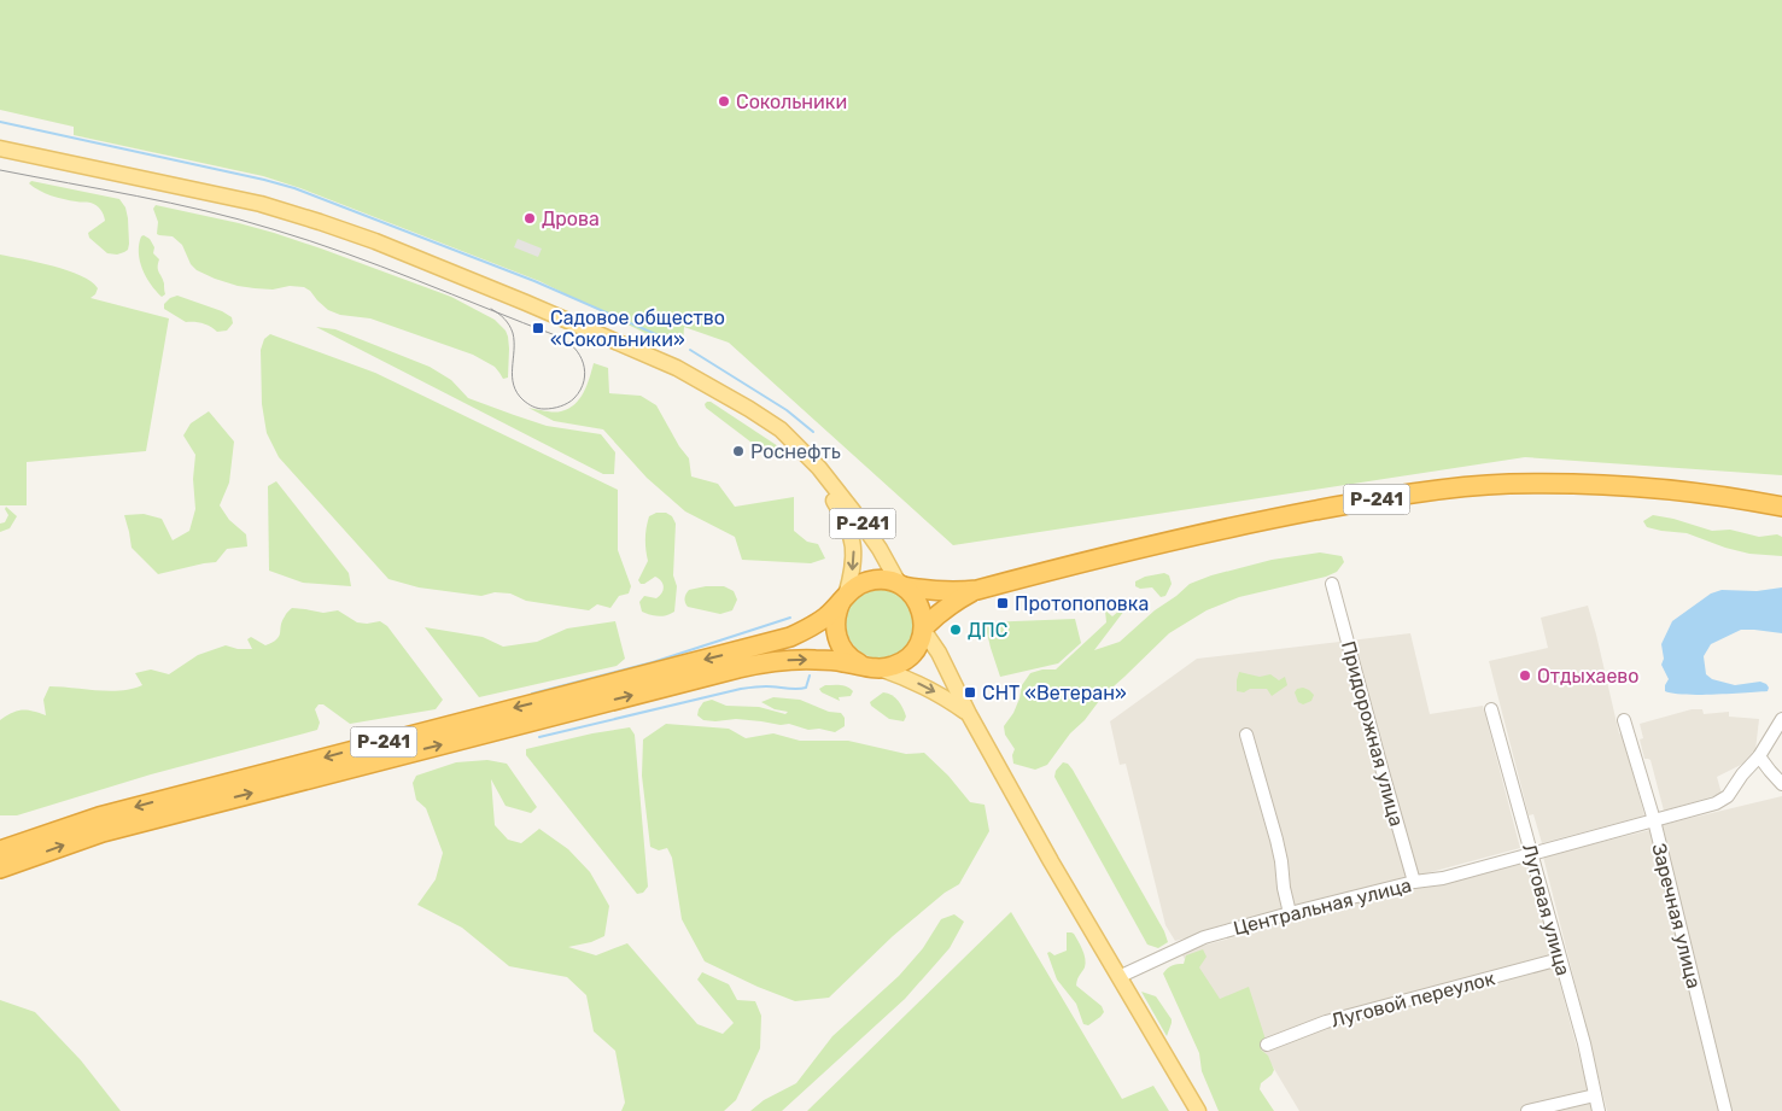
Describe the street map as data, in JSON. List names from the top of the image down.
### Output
{
  "streets": {
    "highway": ["Р-241"],
    "street": [
      "Придорожная улица",
      "Центральная улица",
      "Луговая улица",
      "Заречная улица",
      "Луговой переулок"
    ]
  },
  "crossings": [
    ["Придорожная улица", "Центральная улица"],
    ["Центральная улица", "Луговая улица"],
    ["Центральная улица", "Заречная улица"],
    ["Луговая улица", "Луговой переулок"]
  ],
  "places": {
    "other": [
      "Сокольники",
      "Дрова",
      "Роснефть",
      "ДПС",
      "Отдыхаево"
    ],
    "transit": ["Садовое общество «Сокольники»", "Протопоповка", "СНТ «Ветеран»"]
  }
}
